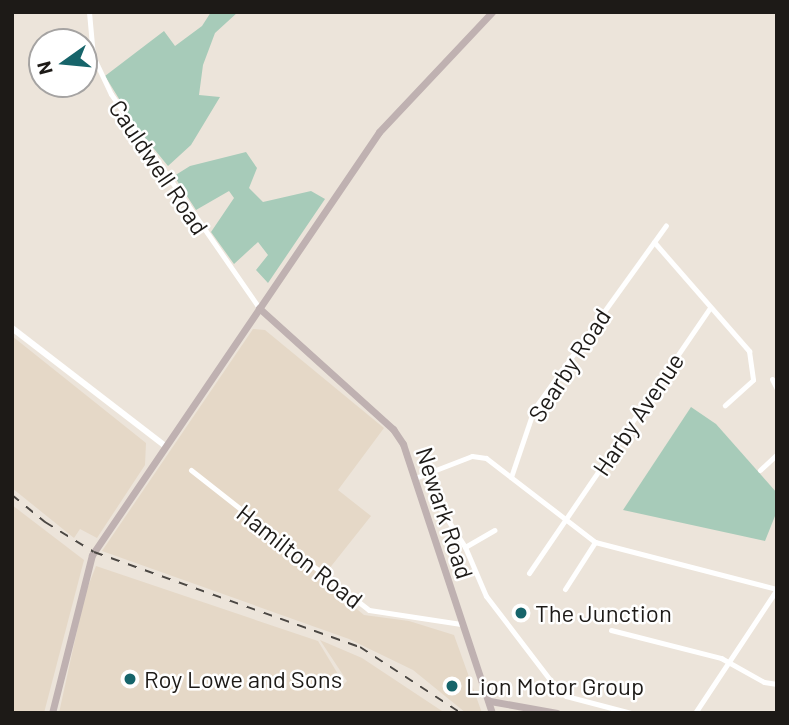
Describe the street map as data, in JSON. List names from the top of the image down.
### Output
{
  "streets": {
    "main road": ["Newark Road"],
    "street": [
      "Cauldwell Road",
      "Searby Road",
      "Harby Avenue",
      "Hamilton Road"
    ]
  },
  "crossings": [
    ["Cauldwell Road", "Newark Road"],
    ["Newark Road", "Hamilton Road"]
  ],
  "places": ["The Junction", "Roy Lowe and Sons", "Lion Motor Group"],
  "north": "left"
}
